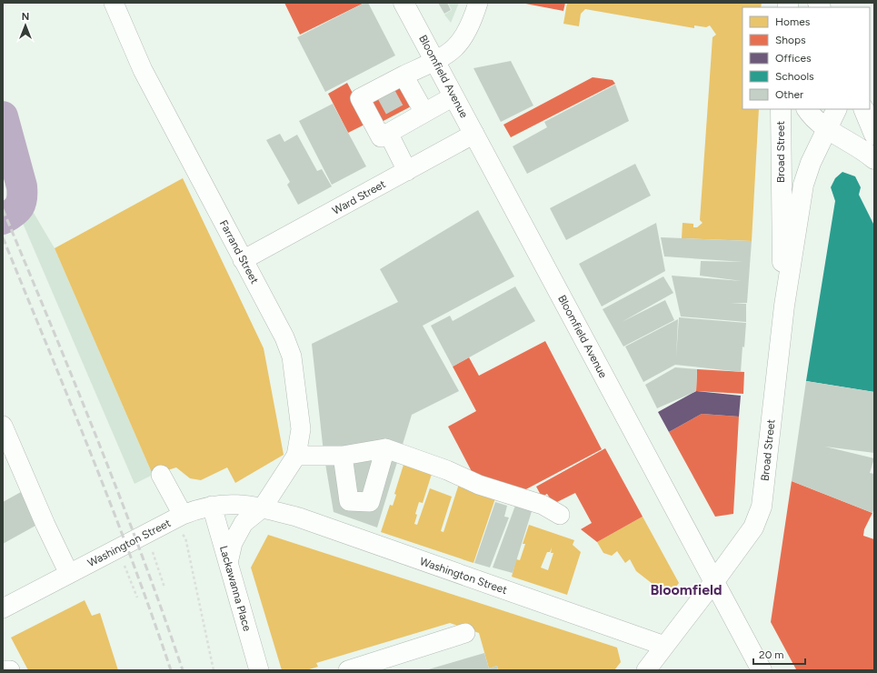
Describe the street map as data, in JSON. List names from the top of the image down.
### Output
{
  "streets": {
    "main road": ["Bloomfield Avenue", "Broad Street"],
    "street": [
      "Ward Street",
      "Farrand Street",
      "Washington Street",
      "Lackawanna Place"
    ]
  },
  "crossings": [
    ["Bloomfield Avenue", "Broad Street"],
    ["Bloomfield Avenue", "Ward Street"],
    ["Ward Street", "Farrand Street"],
    ["Farrand Street", "Washington Street"],
    ["Washington Street", "Lackawanna Place"]
  ],
  "districts": ["Bloomfield"],
  "legend": [
    "Homes",
    "Shops",
    "Offices",
    "Schools",
    "Other"
  ],
  "scale_bar": "20 m",
  "north": "top"
}
